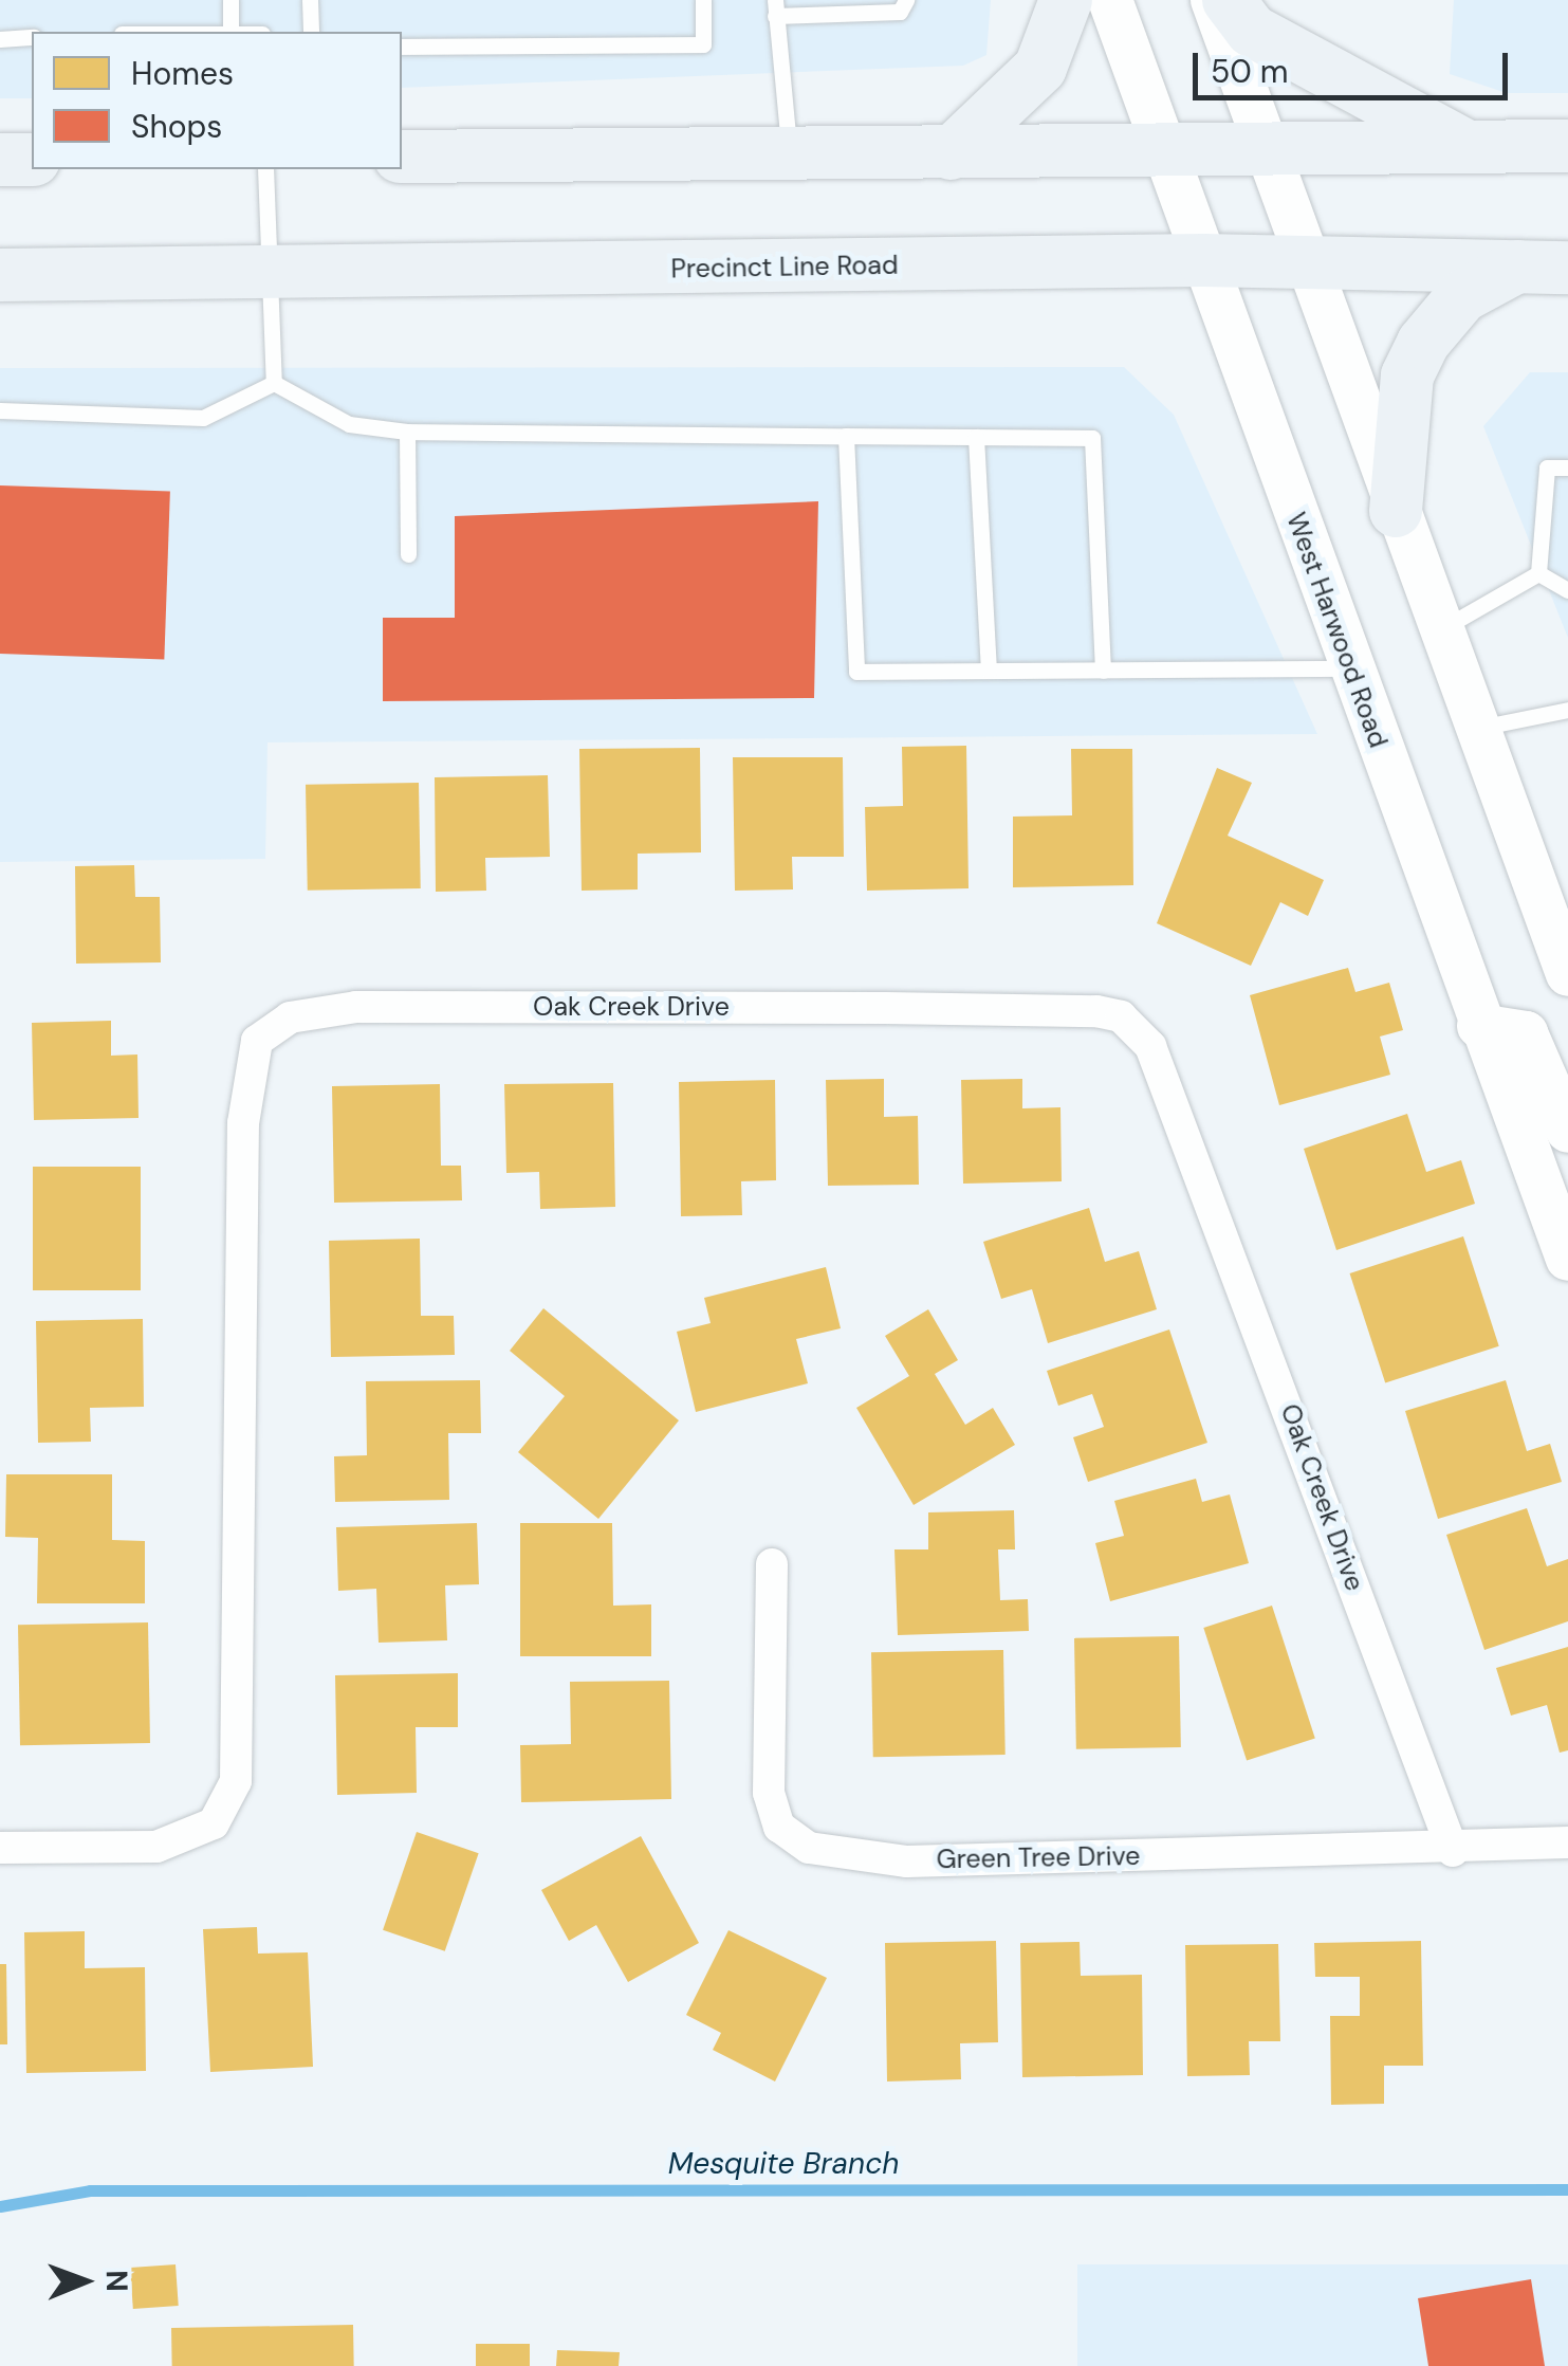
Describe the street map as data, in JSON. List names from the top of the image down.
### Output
{
  "streets": {
    "main road": ["Precinct Line Road", "West Harwood Road"],
    "street": ["Oak Creek Drive", "Green Tree Drive"]
  },
  "crossings": [
    ["Precinct Line Road", "West Harwood Road"],
    ["Oak Creek Drive", "Green Tree Drive"]
  ],
  "water": ["Mesquite Branch"],
  "legend": ["Homes", "Shops"],
  "scale_bar": "50 m",
  "north": "right"
}
